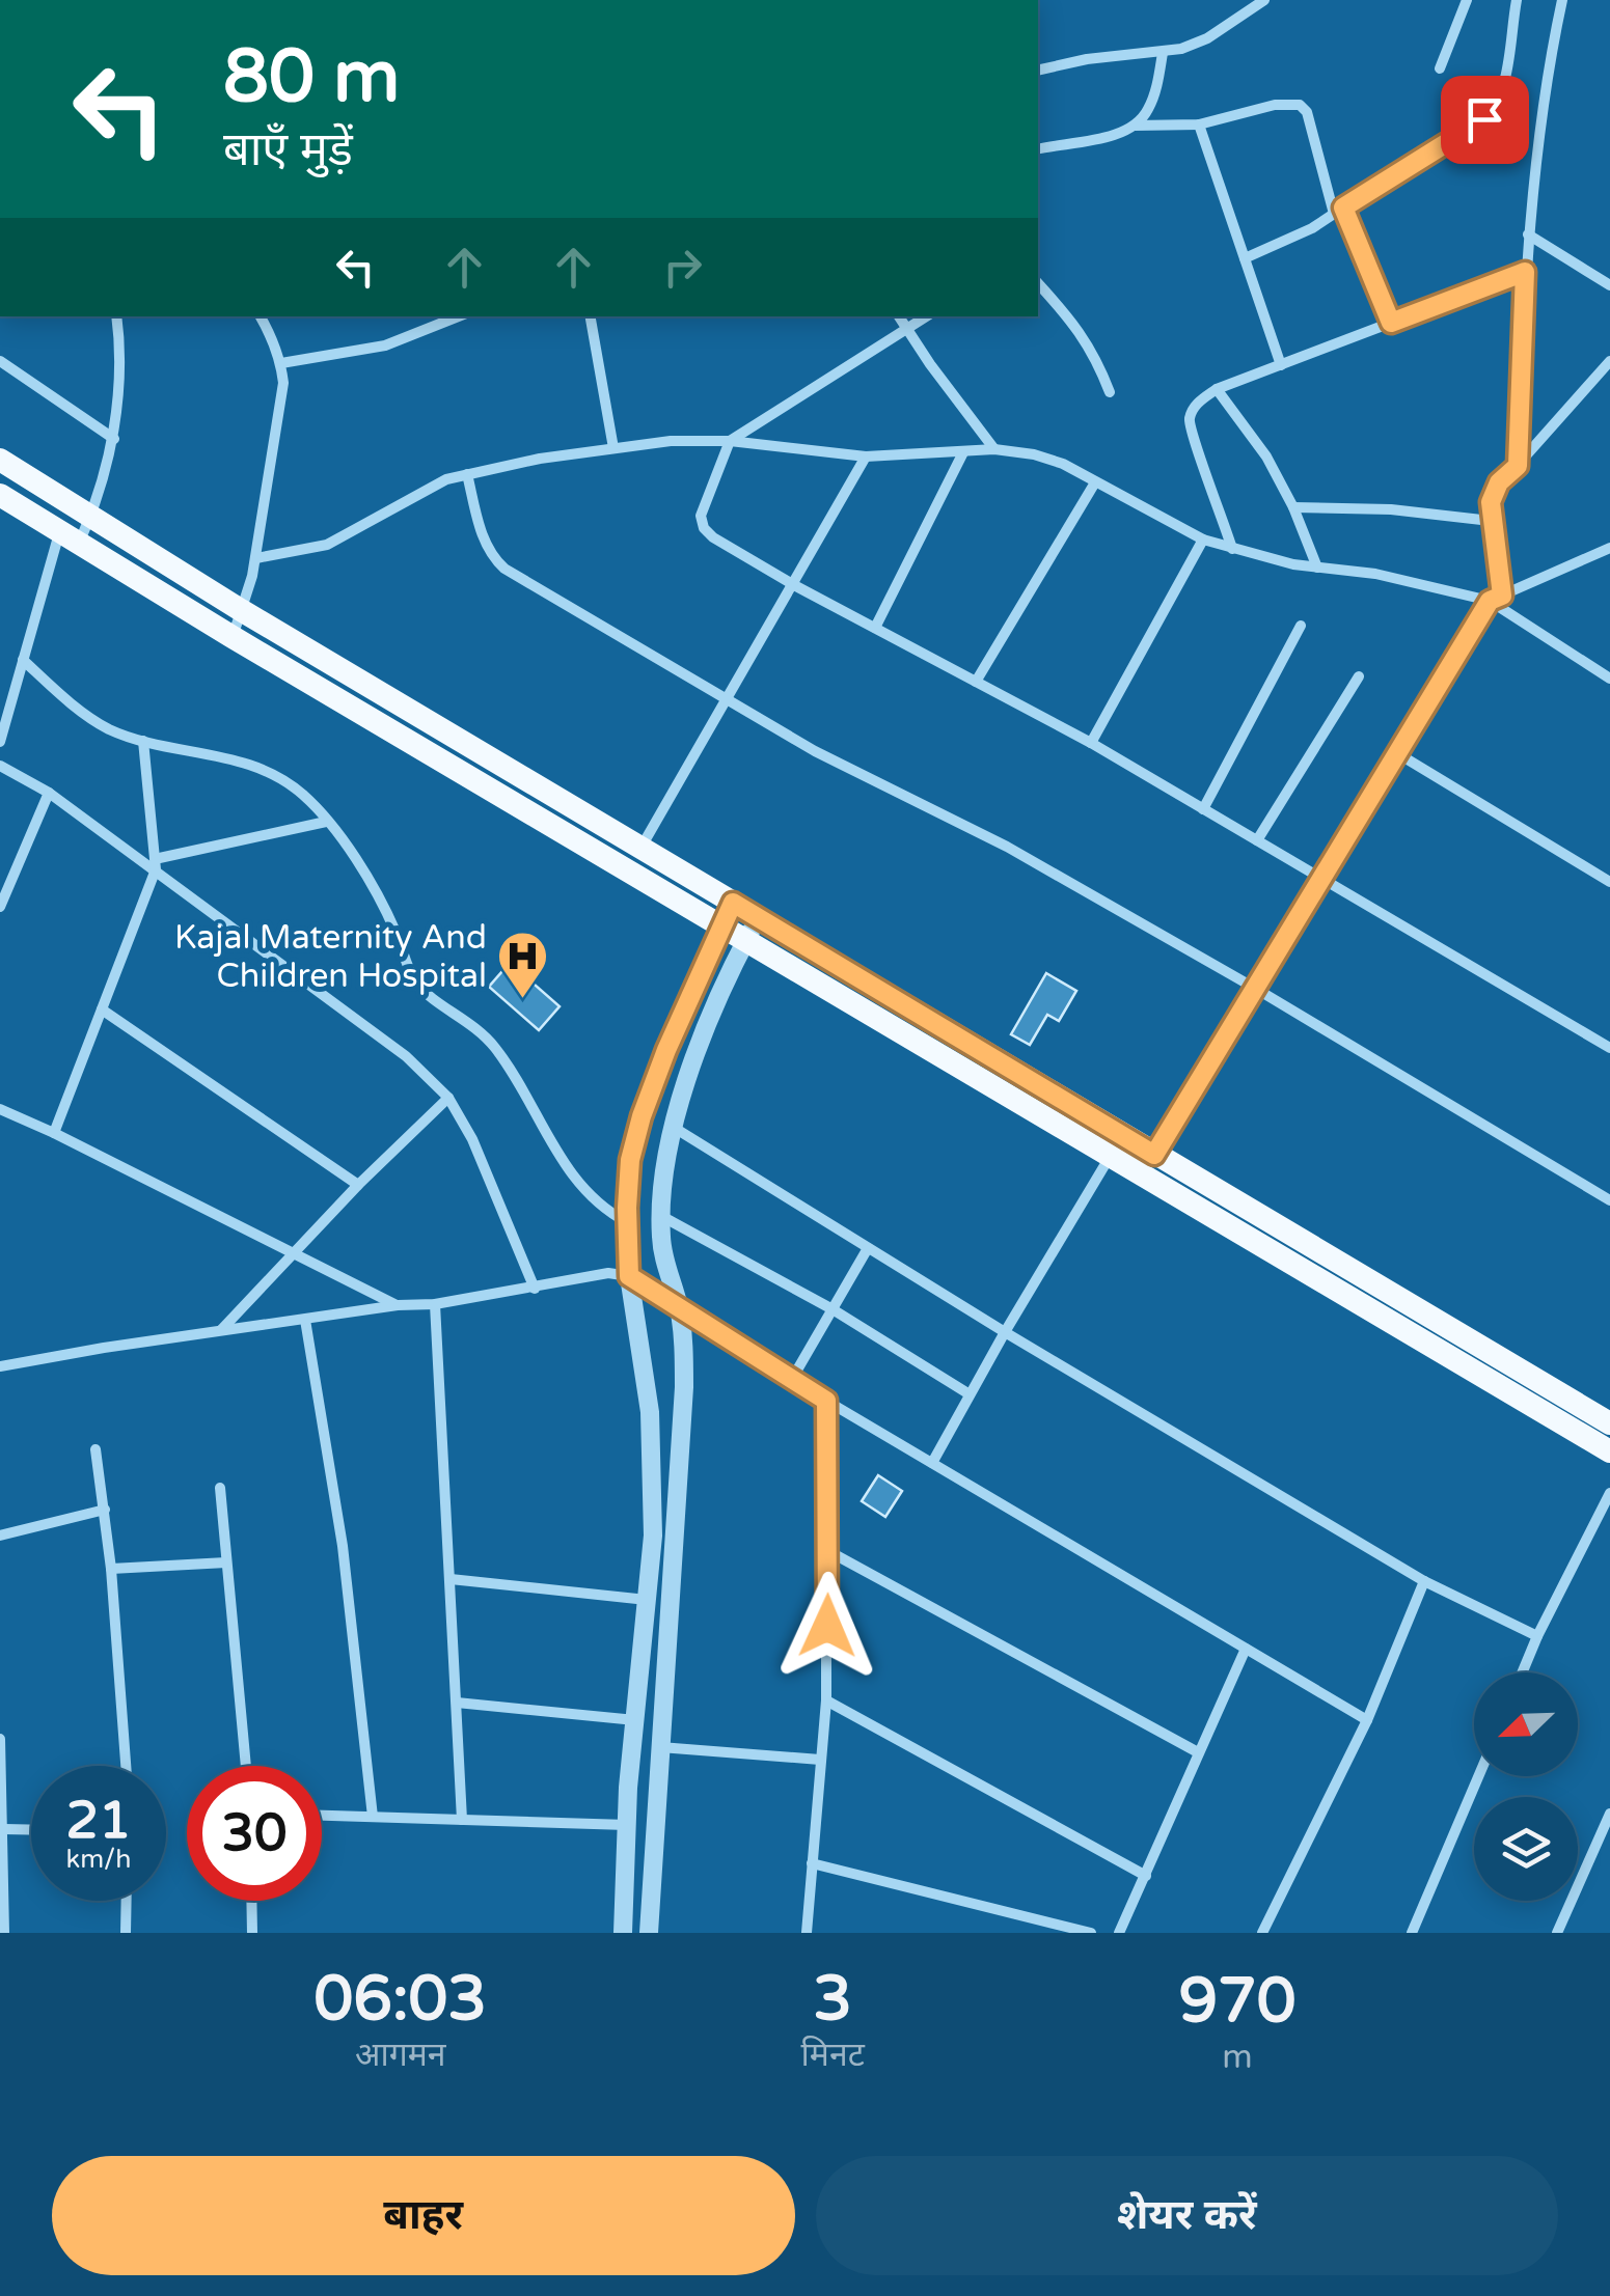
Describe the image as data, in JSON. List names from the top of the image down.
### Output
{
  "places": {
    "hospital": ["Kajal Maternity And Children Hospital"]
  },
  "north": "bottom left",
  "page": {
    "turn": ["80 m", "बाएँ मुड़ें"],
    "speed": "21 km/h",
    "limit": "30",
    "eta": [
      "06:03",
      "आगमन",
      "3",
      "मिनट",
      "970",
      "m"
    ],
    "buttons": ["बाहर", "शेयर करें"]
  }
}
